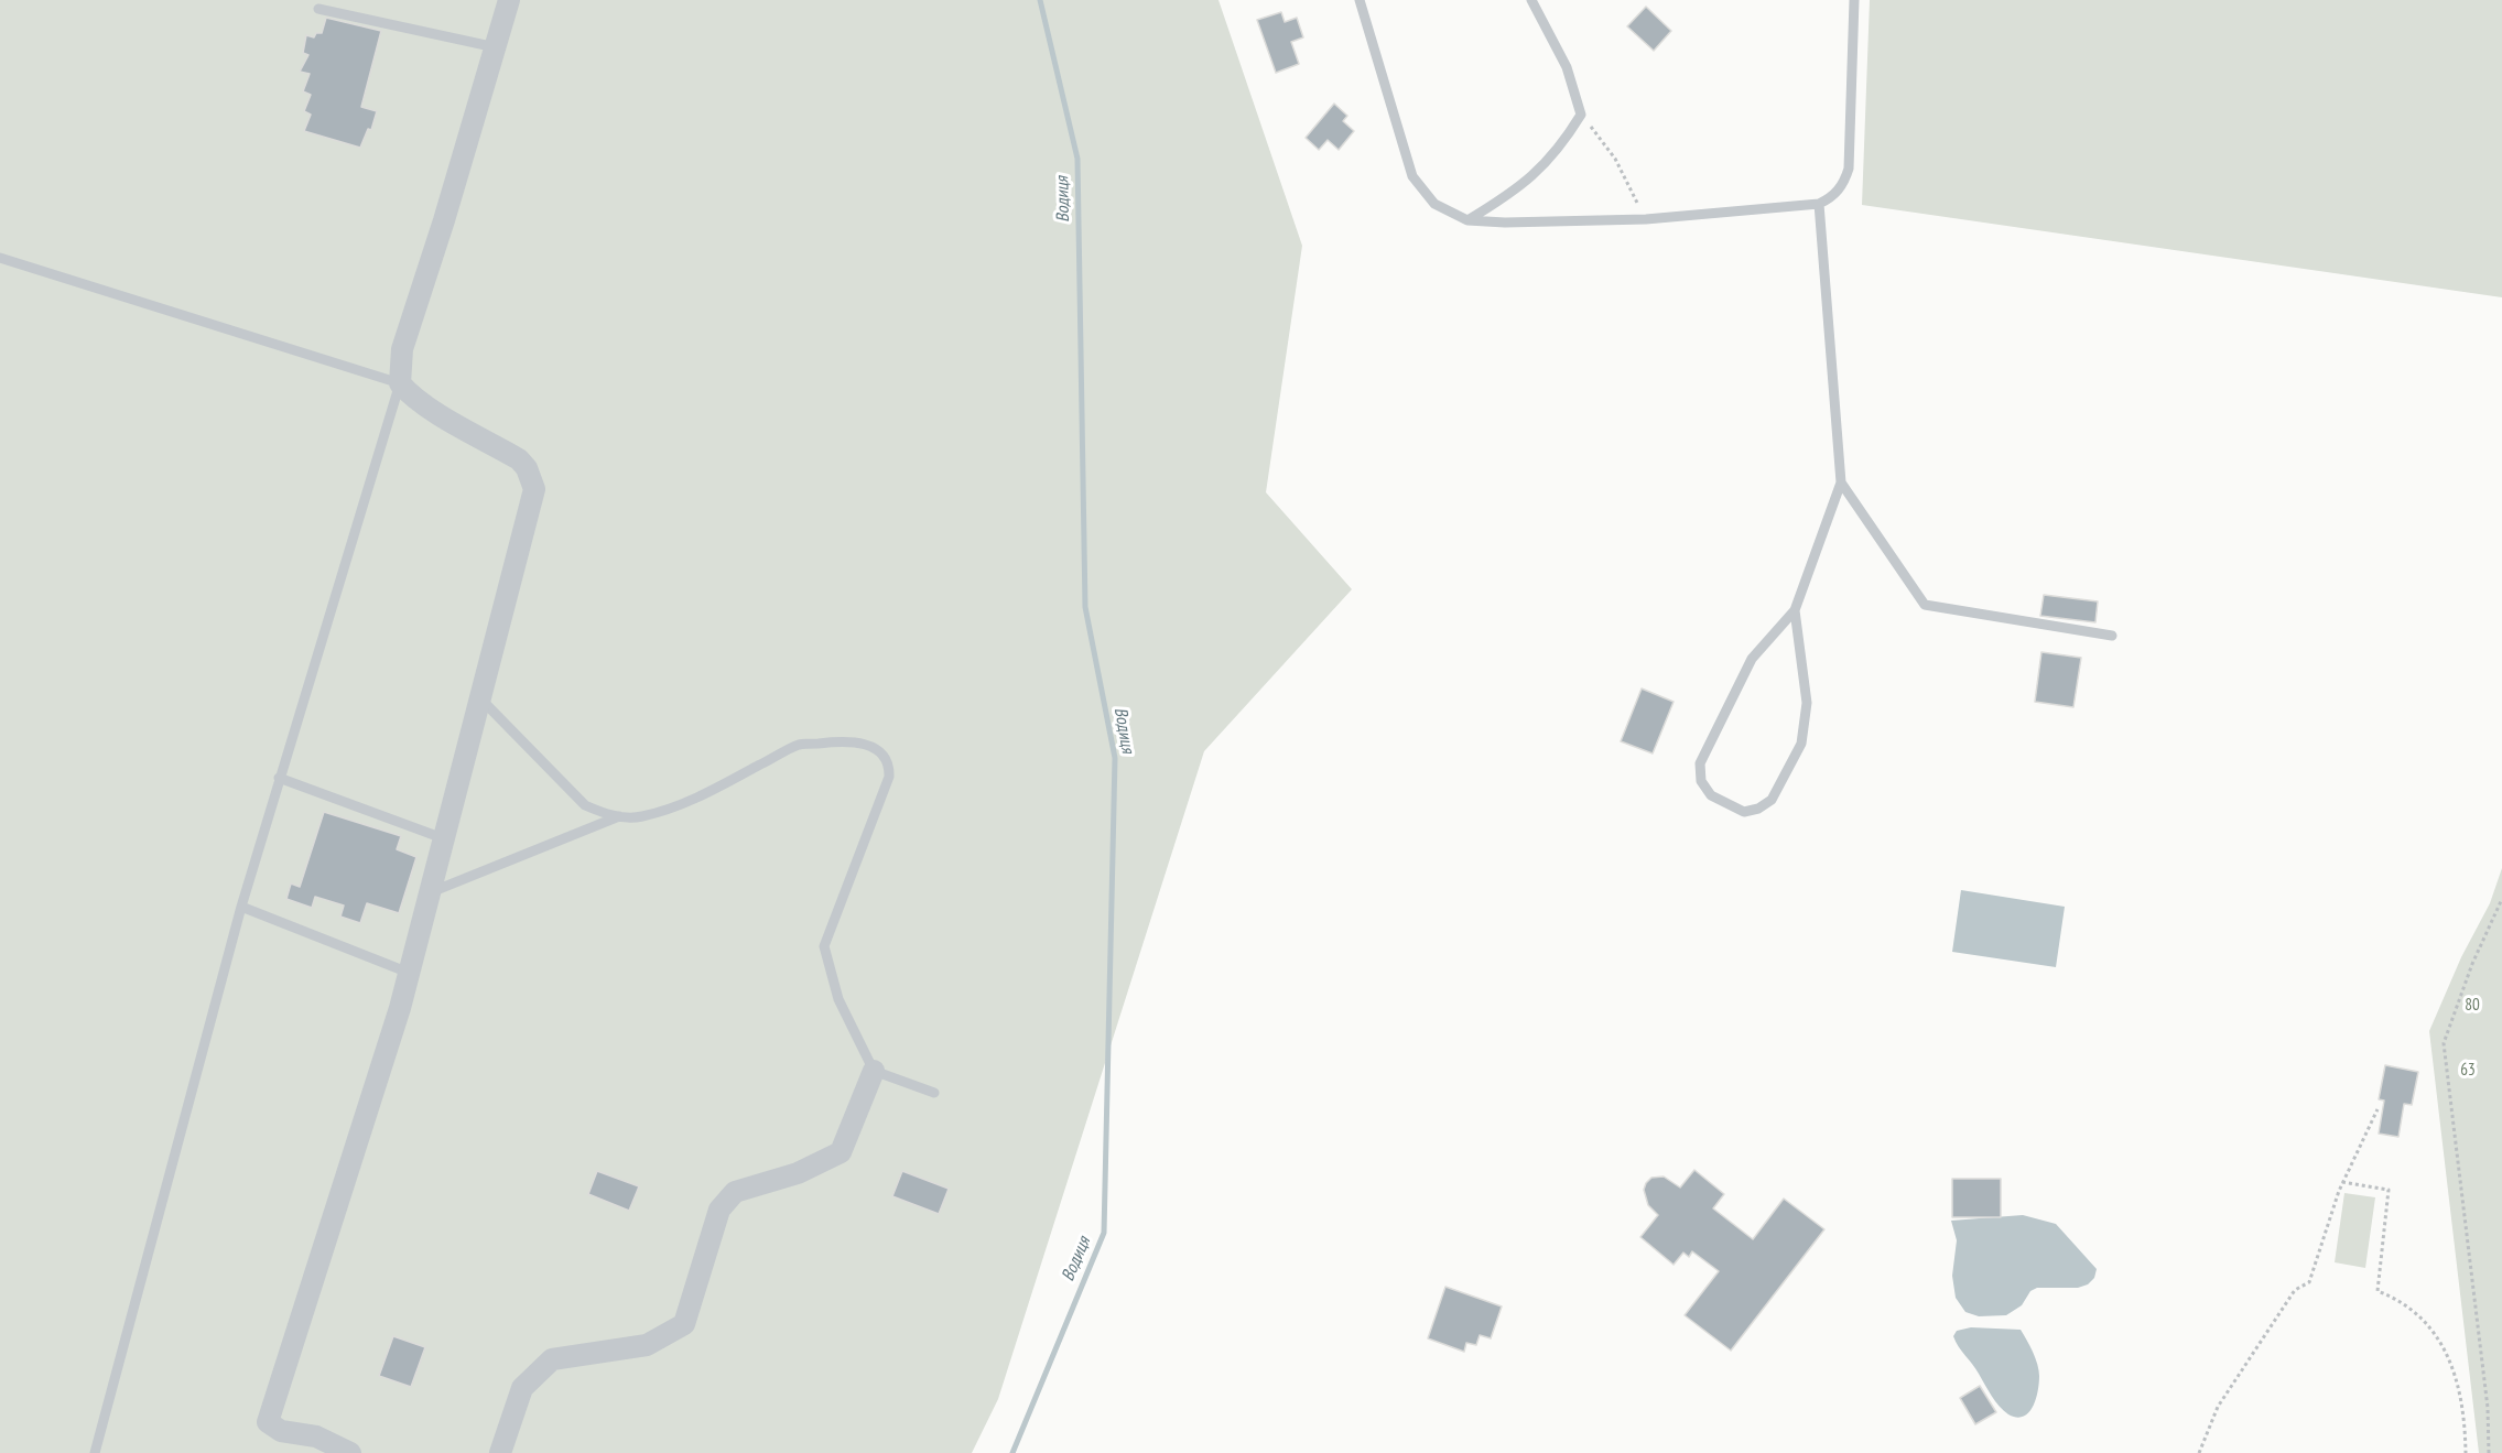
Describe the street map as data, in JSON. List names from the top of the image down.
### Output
{
  "water": ["Водиця"],
  "parks": ["80", "63"]
}
